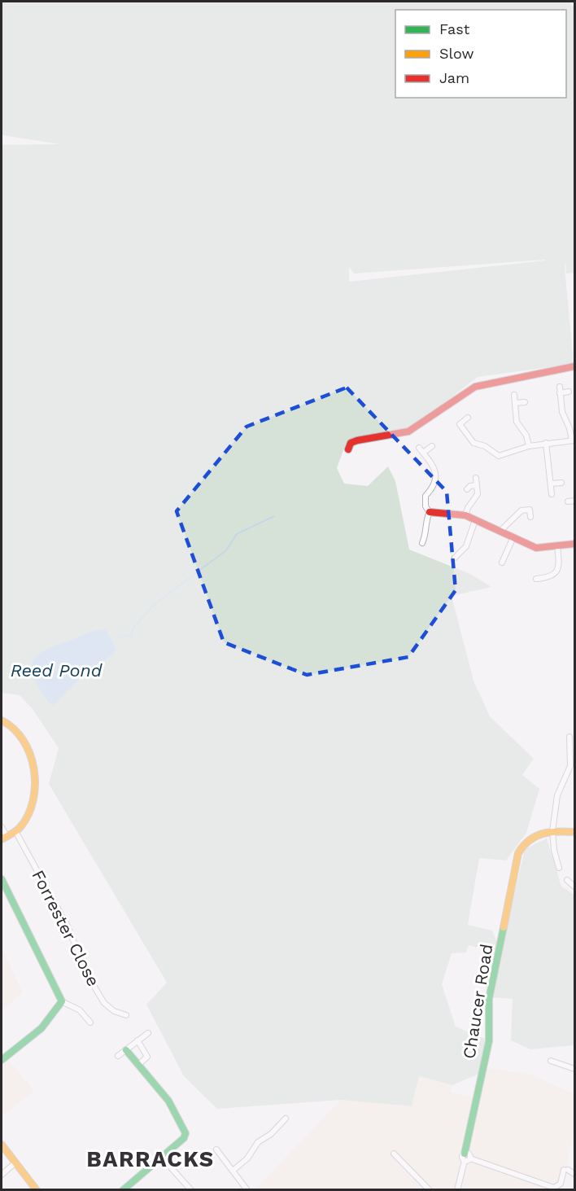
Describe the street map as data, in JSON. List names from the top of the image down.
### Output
{
  "streets": {
    "main road": ["Chaucer Road"],
    "street": ["Forrester Close"]
  },
  "districts": ["BARRACKS"],
  "water": ["Reed Pond"],
  "legend": ["Fast", "Slow", "Jam"]
}
